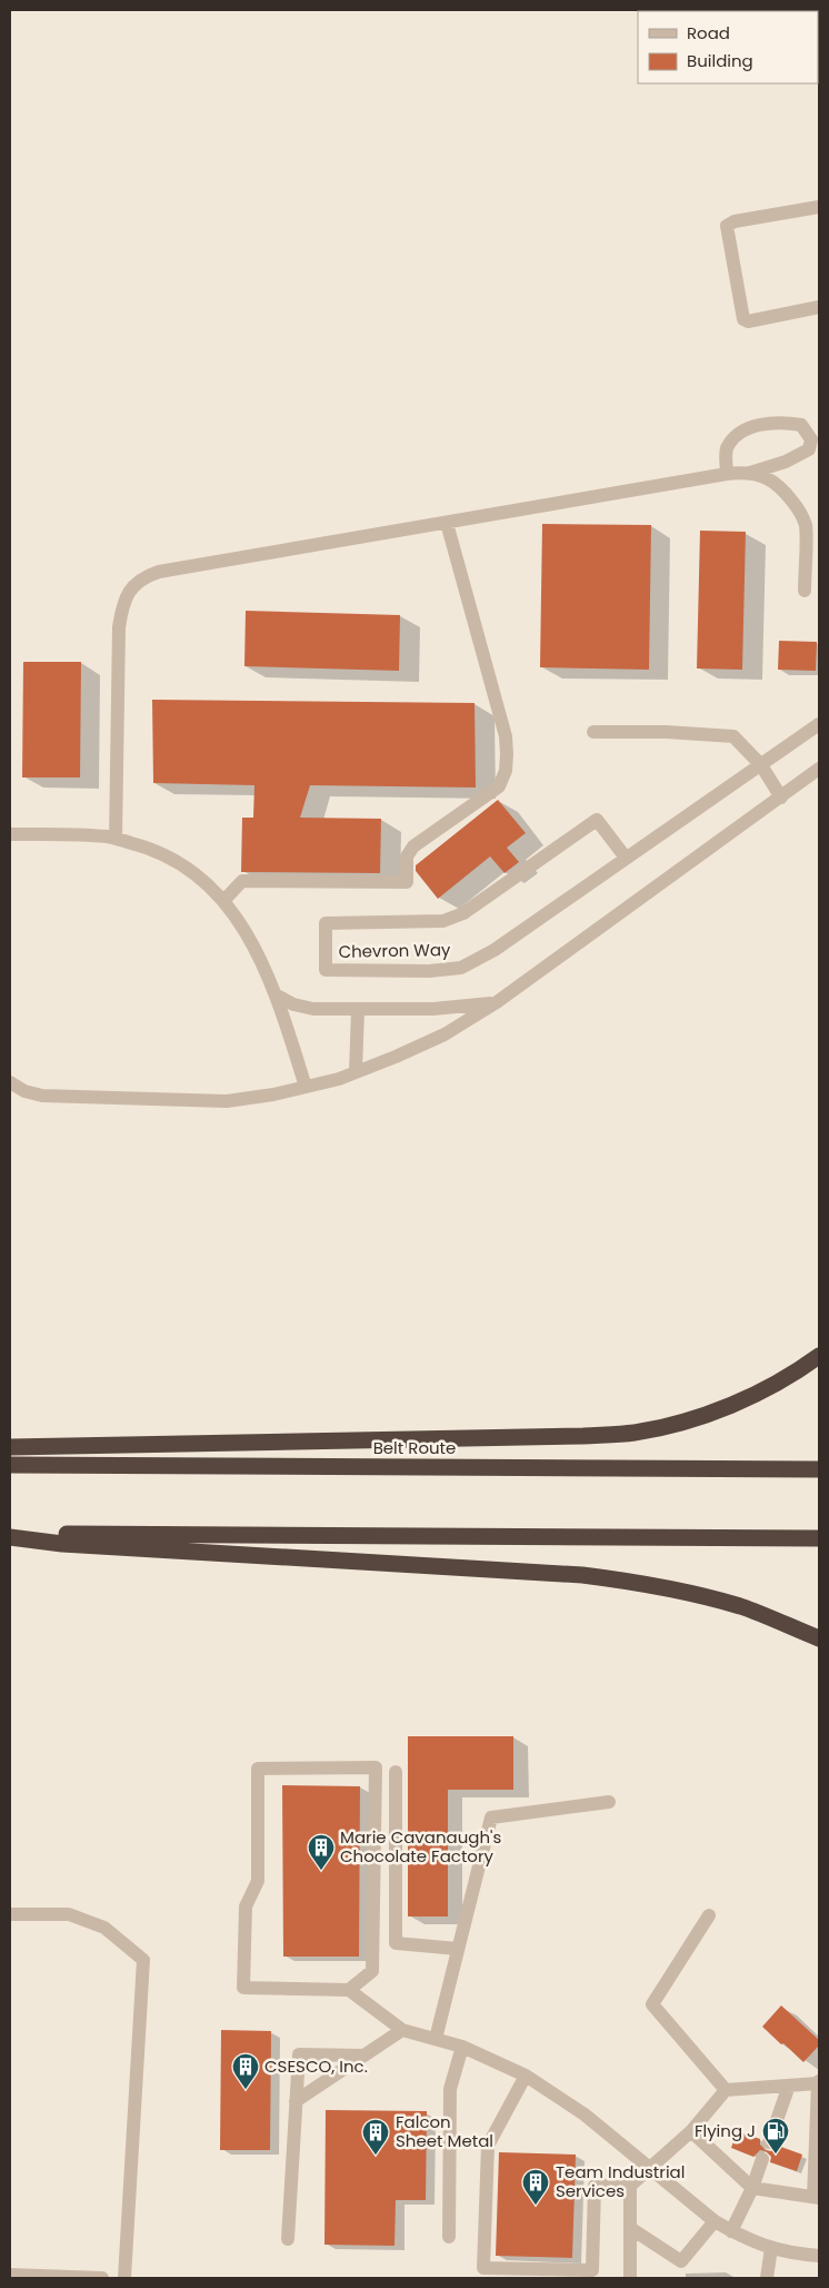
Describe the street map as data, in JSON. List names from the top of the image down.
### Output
{
  "streets": {
    "highway": ["Belt Route"],
    "street": ["Chevron Way"]
  },
  "places": {
    "building": [
      "Marie Cavanaugh's Chocolate Factory",
      "CSESCO, Inc.",
      "Falcon Sheet Metal",
      "Team Industrial Services"
    ],
    "fuel station": ["Flying J"]
  },
  "legend": ["Road", "Building"]
}
